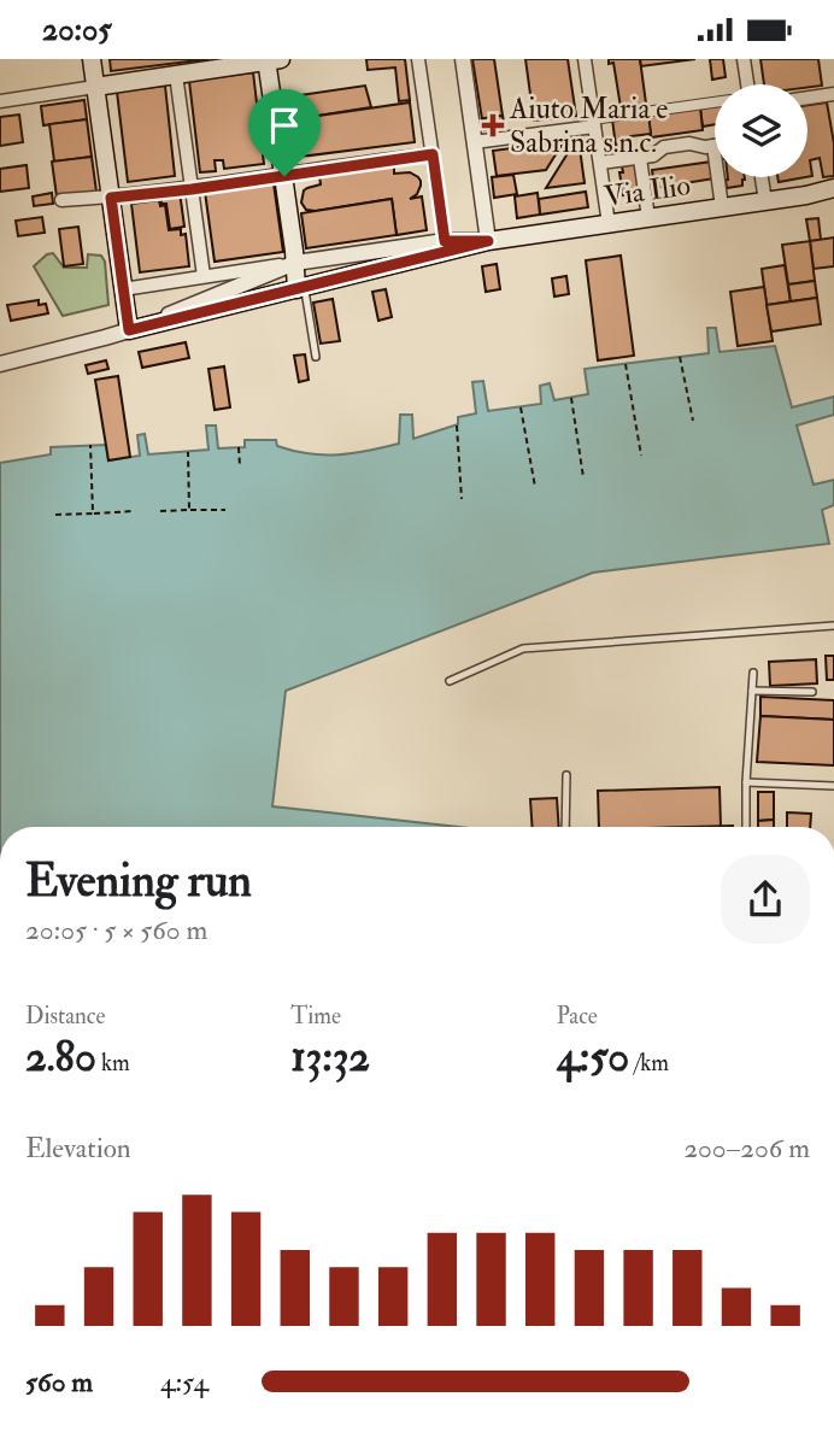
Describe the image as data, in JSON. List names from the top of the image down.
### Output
{
  "streets": {
    "main road": ["Via Ilio"]
  },
  "places": {
    "health": ["Aiuto Maria e Sabrina s.n.c."]
  },
  "page": {
    "status": "20:05",
    "heading": ["Evening run", "20:05 · 5 × 560 m"],
    "stats": [
      ["Distance", "2.80 km"],
      ["Time", "13:32"],
      ["Pace", "4:50 /km"]
    ],
    "chart": ["Elevation", "200–206 m"],
    "list": [
      {
        "name": "560 m",
        "note": "4:54"
      }
    ]
  }
}
